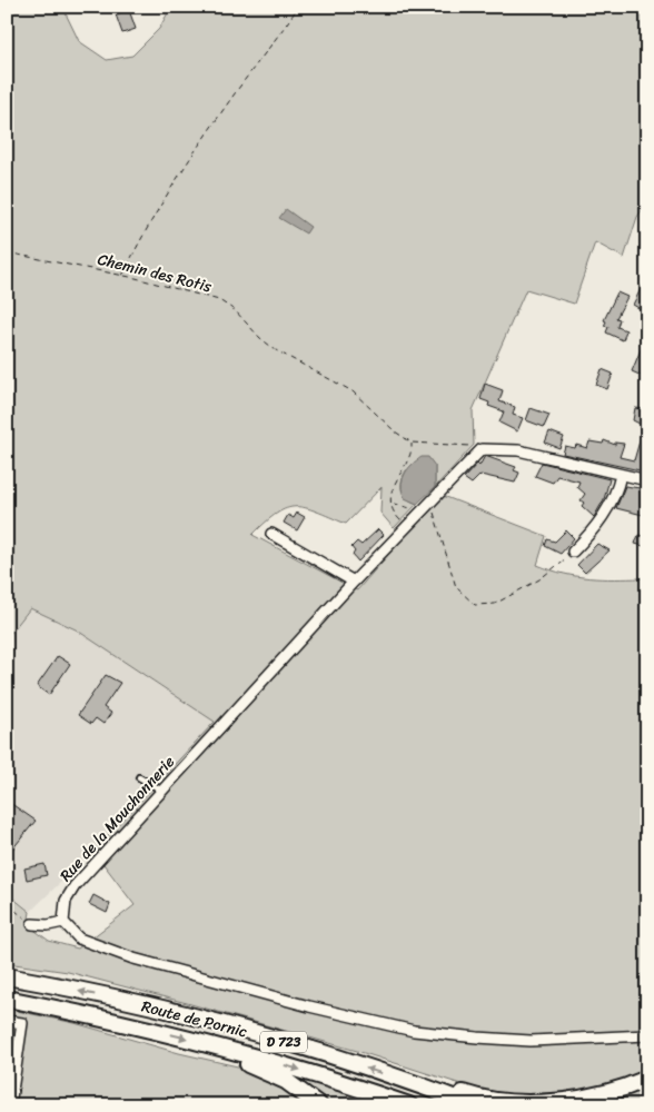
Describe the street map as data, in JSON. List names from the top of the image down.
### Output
{
  "streets": {
    "highway": ["Route de Pornic", "D 723"],
    "street": ["Rue de la Mouchonnerie"],
    "path": ["Chemin des Rotis"]
  }
}
